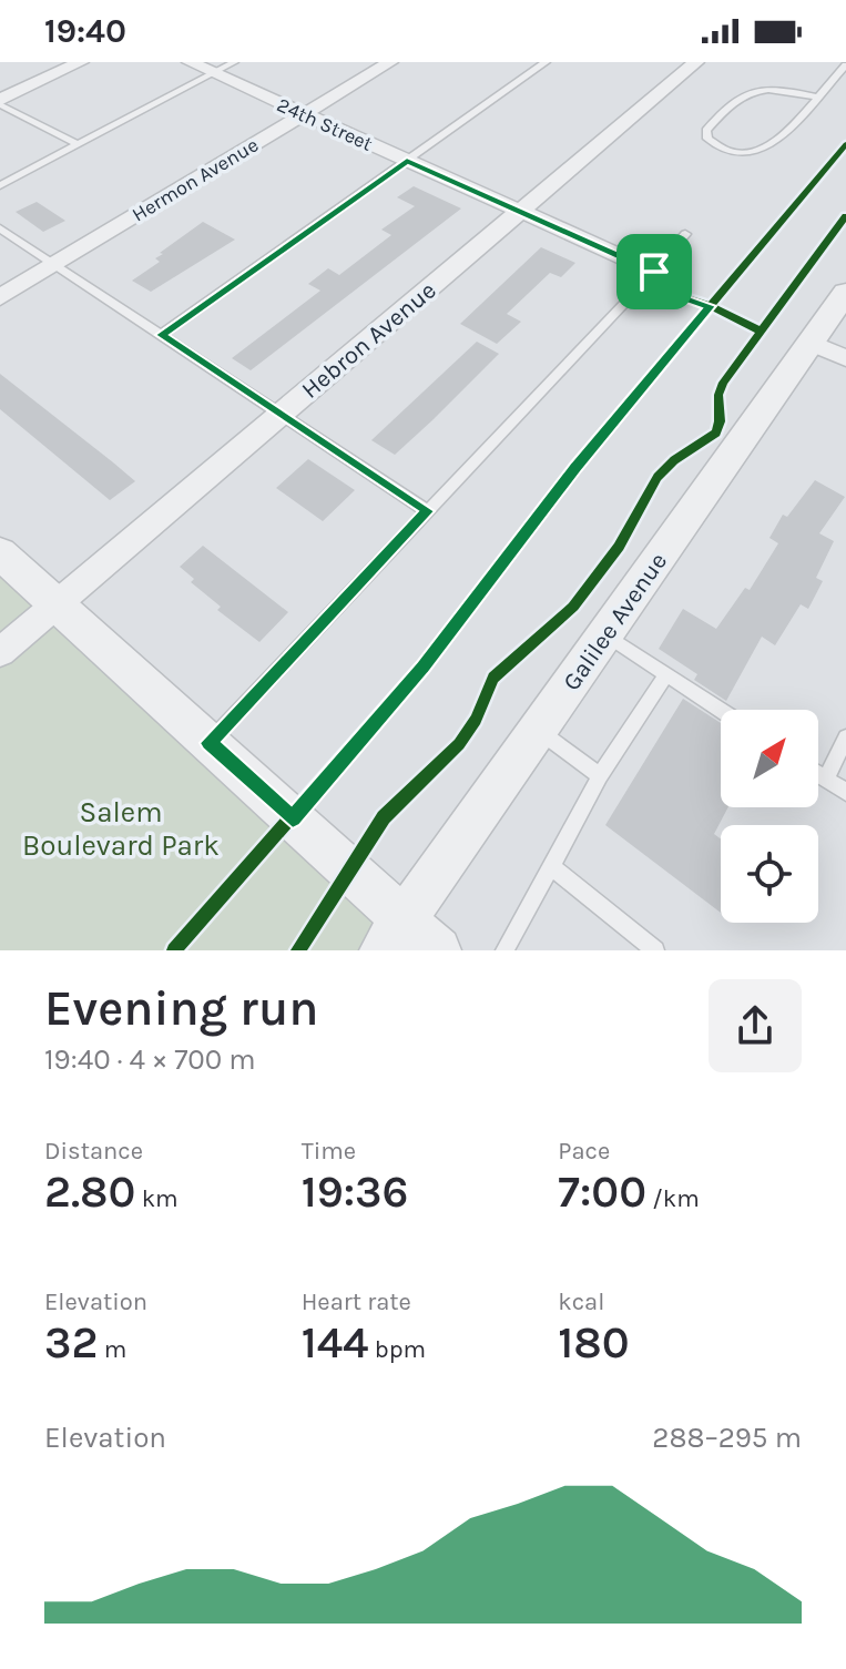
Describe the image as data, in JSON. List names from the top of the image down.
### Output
{
  "streets": {
    "street": [
      "24th Street",
      "Hermon Avenue",
      "Hebron Avenue",
      "Galilee Avenue"
    ]
  },
  "crossings": [
    ["24th Street", "Hermon Avenue"],
    ["24th Street", "Hebron Avenue"]
  ],
  "parks": ["Salem Boulevard Park"],
  "north": "top right",
  "page": {
    "status": "19:40",
    "heading": ["Evening run", "19:40 · 4 × 700 m"],
    "stats": [
      ["Distance", "2.80 km"],
      ["Time", "19:36"],
      ["Pace", "7:00 /km"],
      ["Elevation", "32 m"],
      ["Heart rate", "144 bpm"],
      ["kcal", "180"]
    ],
    "chart": ["Elevation", "288–295 m"]
  }
}
